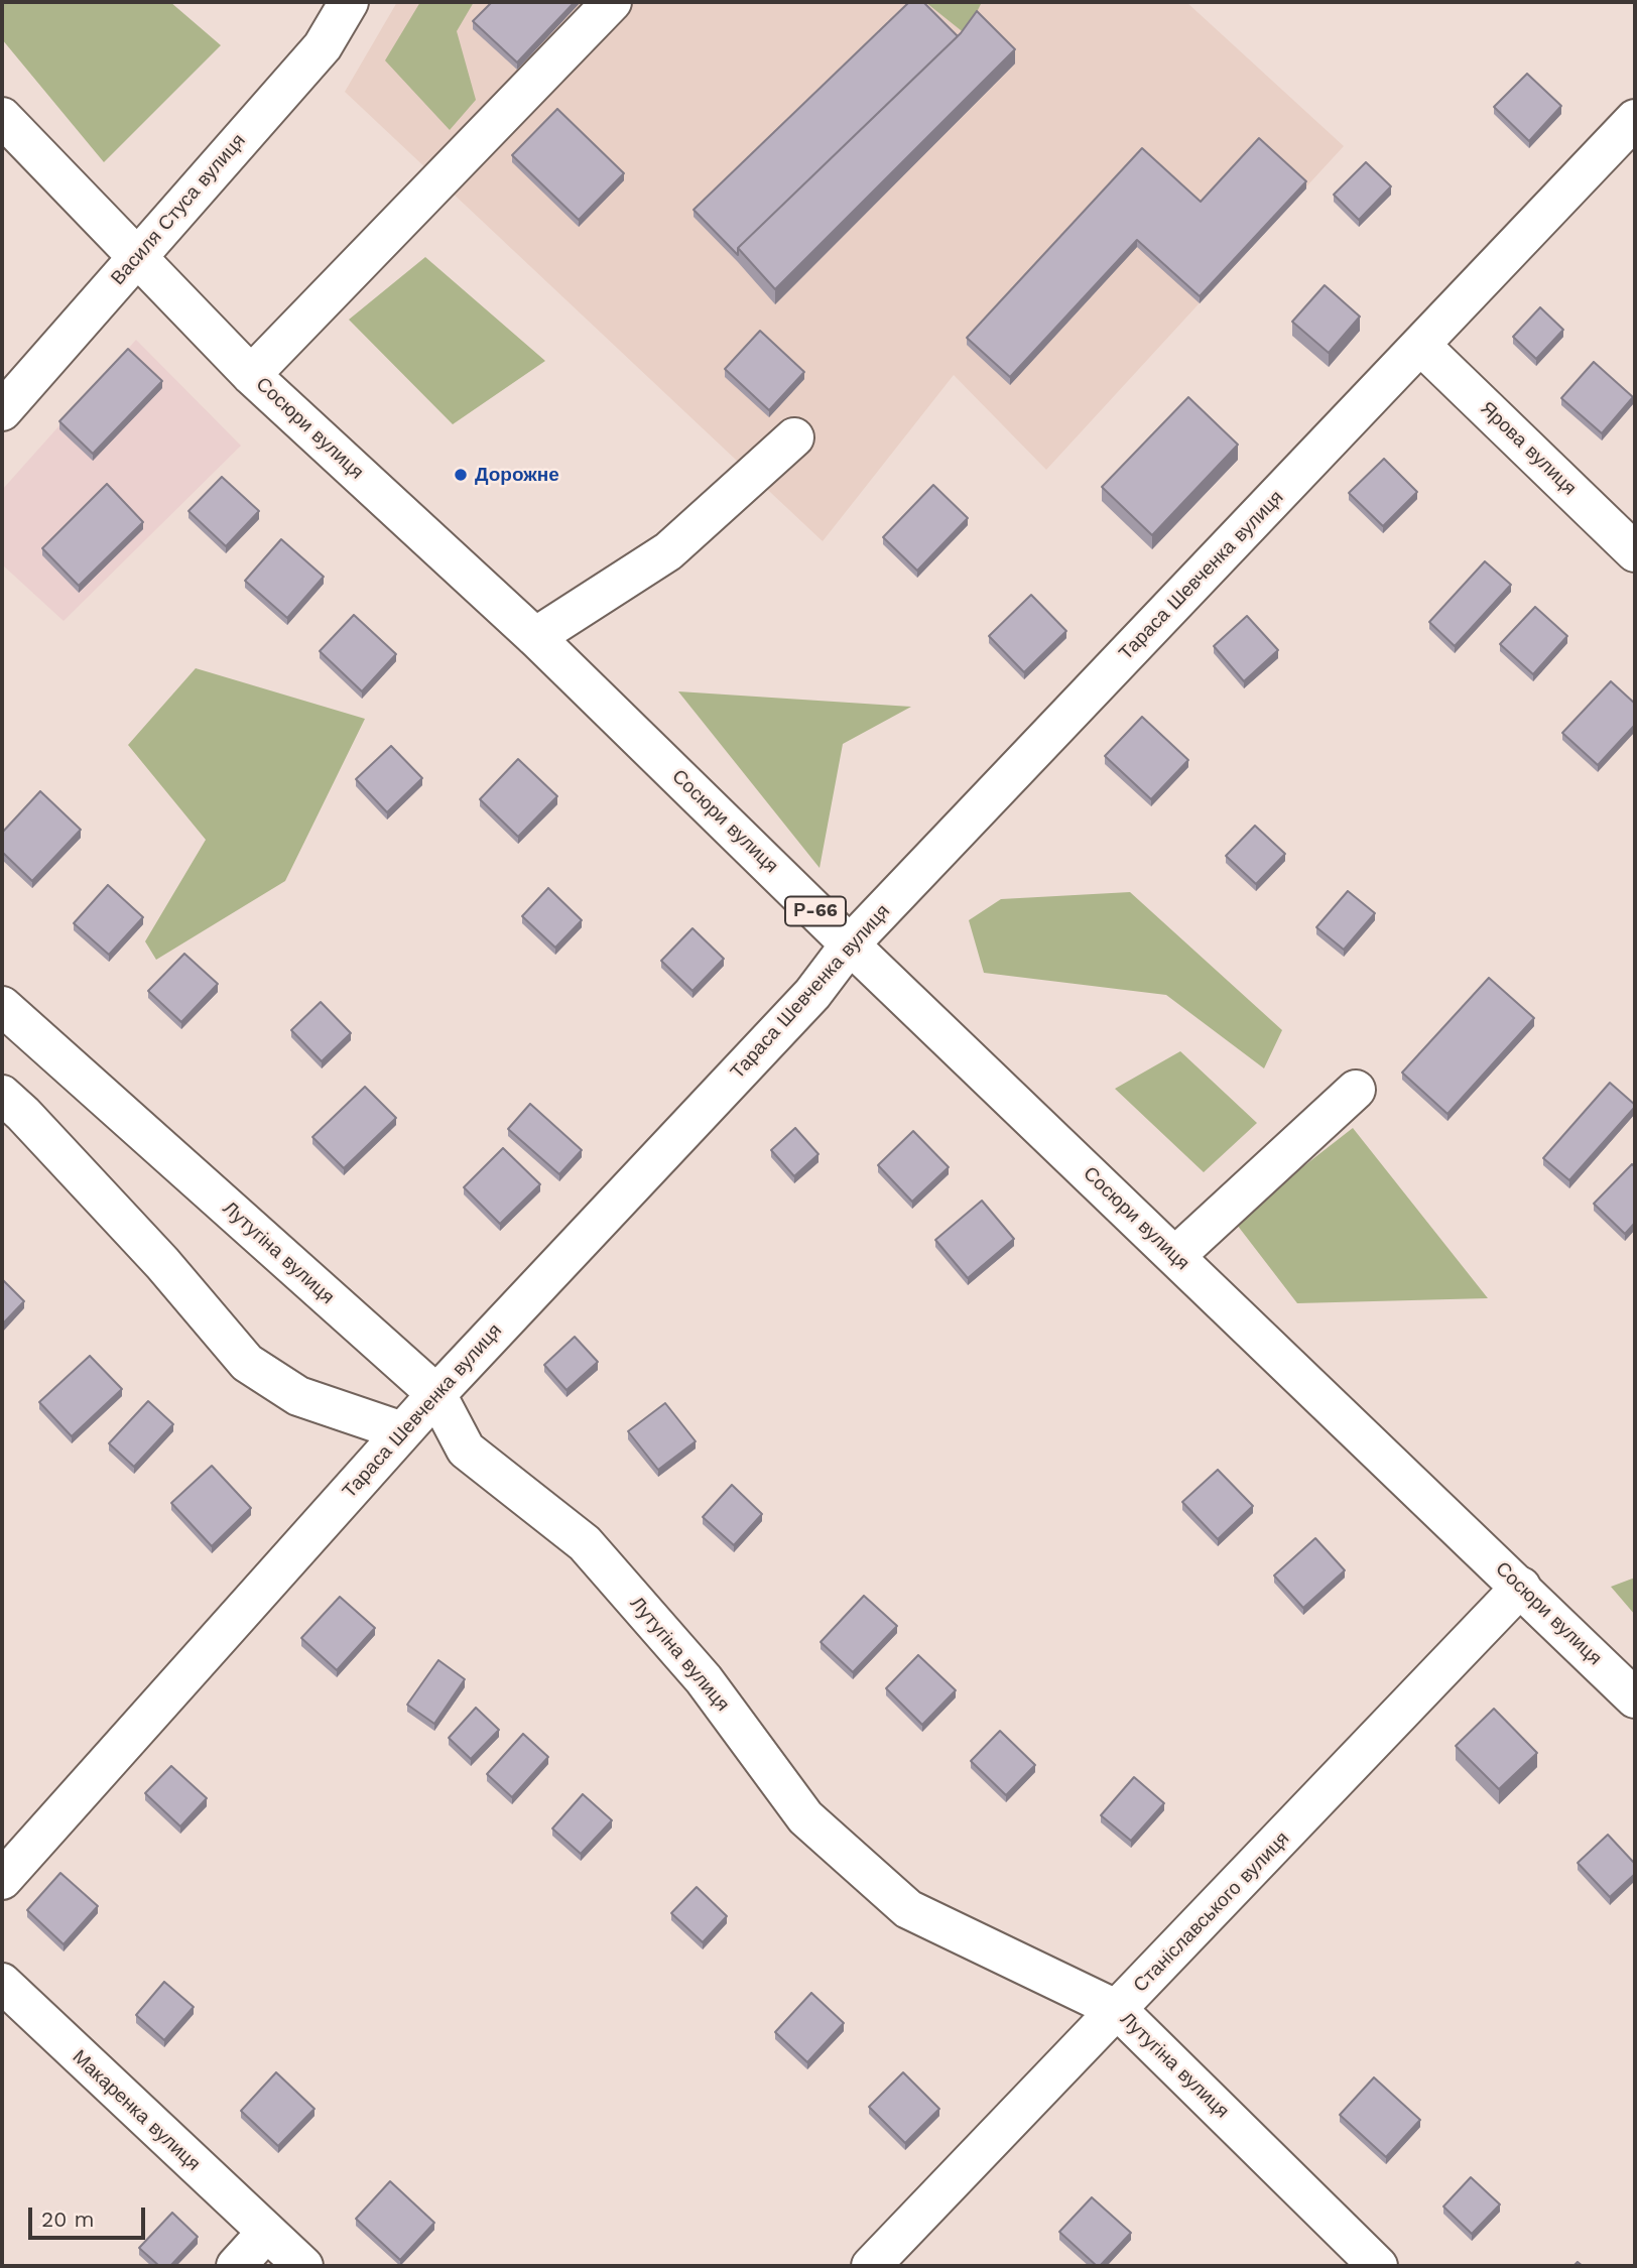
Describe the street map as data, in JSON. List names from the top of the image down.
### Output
{
  "streets": {
    "street": [
      "Василя Стуса вулиця",
      "Сосюри вулиця",
      "Ярова вулиця",
      "Тараса Шевченка вулиця",
      "Р-66",
      "Лутугіна вулиця",
      "Станіславського вулиця",
      "Макаренка вулиця"
    ]
  },
  "crossings": [
    ["Василя Стуса вулиця", "Сосюри вулиця"],
    ["Сосюри вулиця", "Тараса Шевченка вулиця"],
    ["Сосюри вулиця", "Станіславського вулиця"],
    ["Ярова вулиця", "Тараса Шевченка вулиця"],
    ["Тараса Шевченка вулиця", "Лутугіна вулиця"],
    ["Лутугіна вулиця", "Станіславського вулиця"]
  ],
  "places": ["Дорожне"],
  "scale_bar": "20 m"
}
